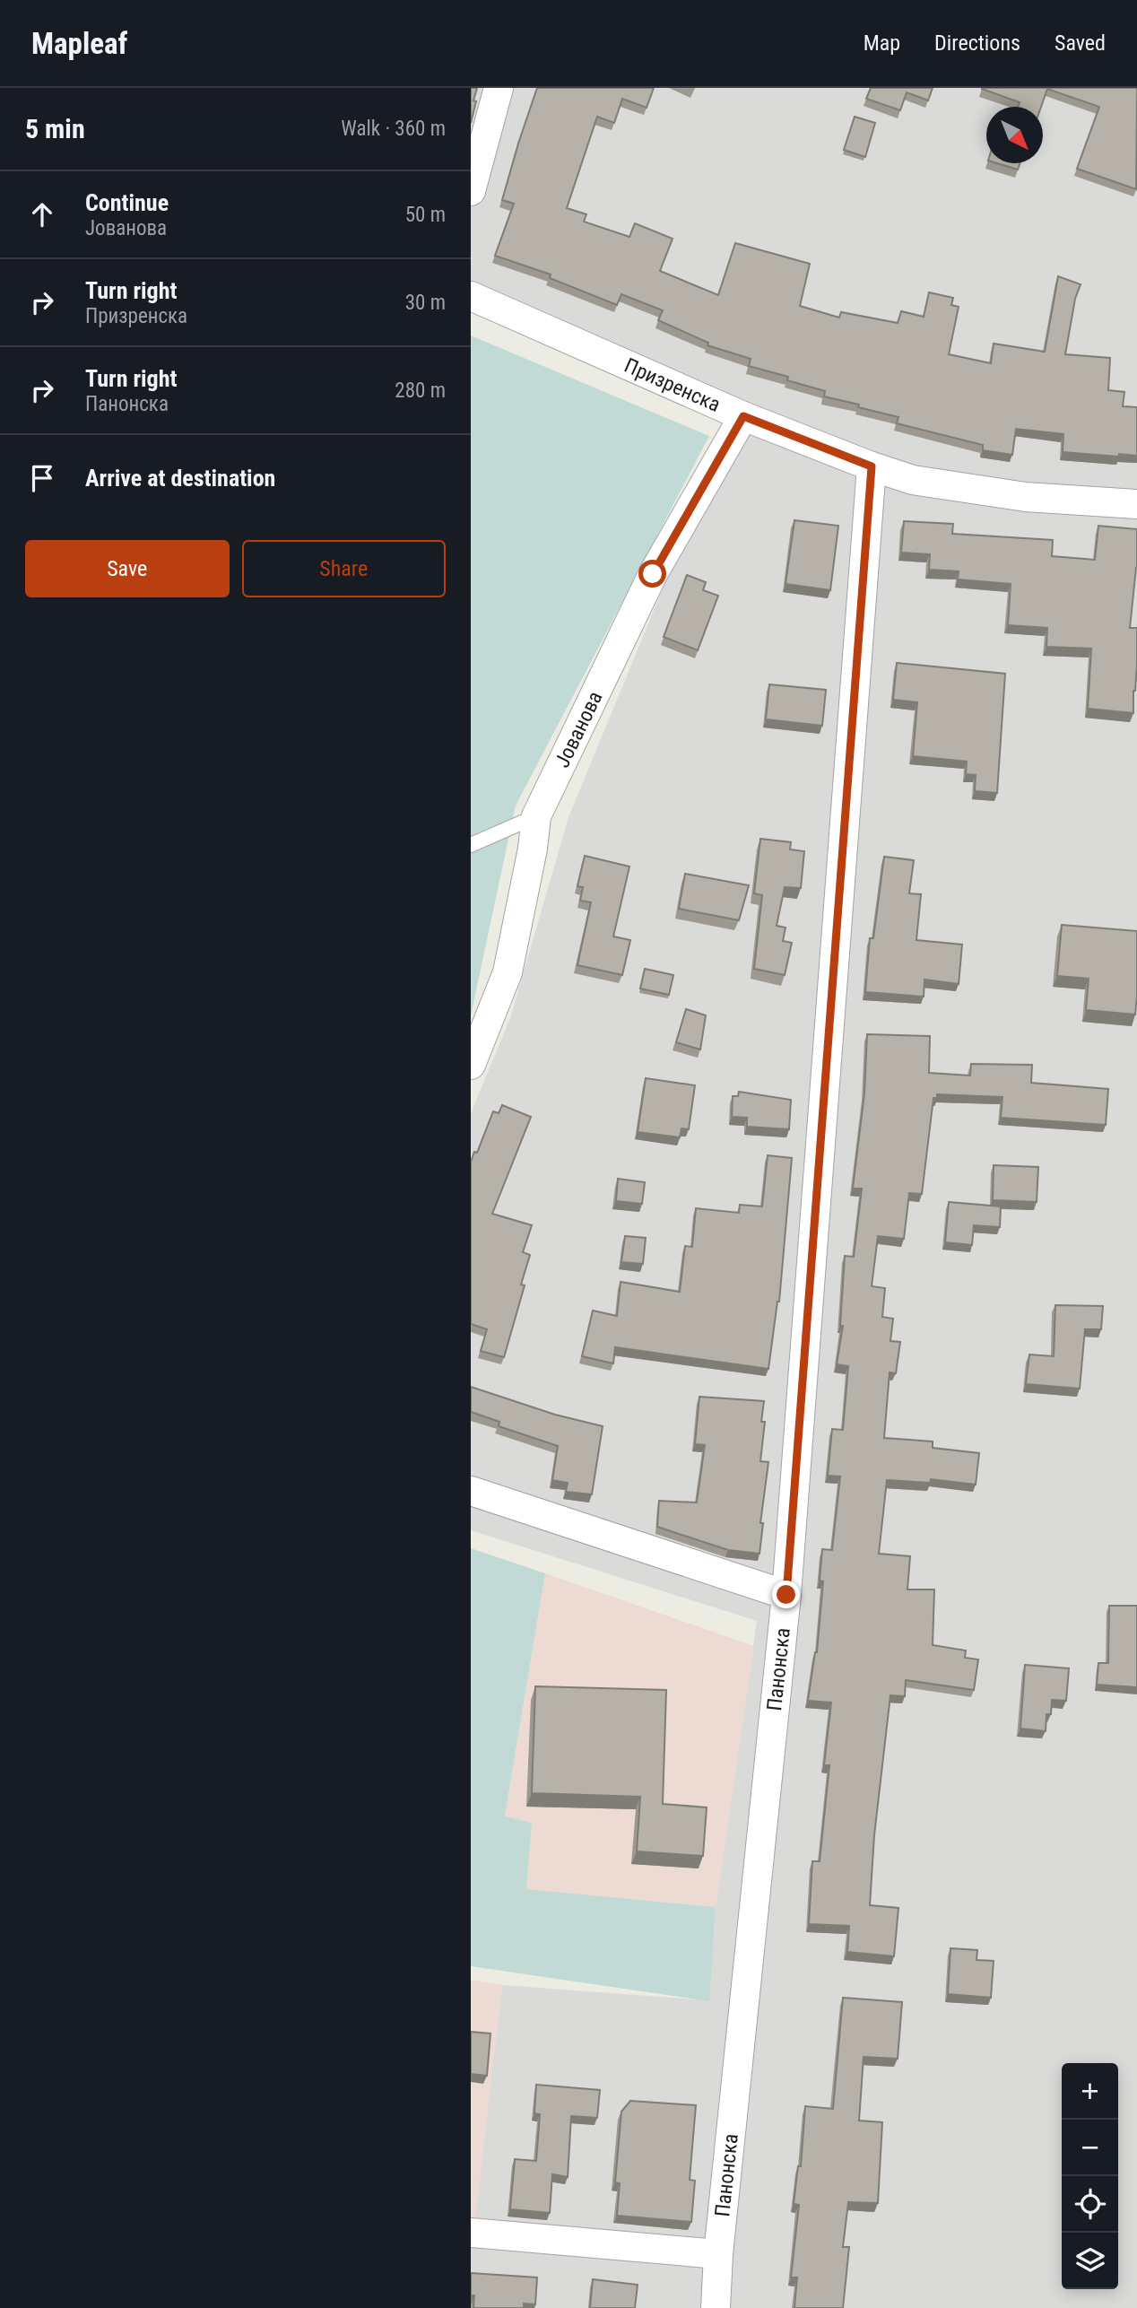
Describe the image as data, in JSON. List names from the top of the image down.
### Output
{
  "streets": {
    "street": ["Призренска", "Јованова", "Панонска"]
  },
  "crossings": [
    ["Призренска", "Јованова"],
    ["Призренска", "Панонска"]
  ],
  "north": "bottom right",
  "page": {
    "header": "Mapleaf",
    "nav": ["Map", "Directions", "Saved"],
    "heading": ["5 min", "Walk · 360 m"],
    "list": [
      ["Continue", "Јованова", "50 m"],
      ["Turn right", "Призренска", "30 m"],
      ["Turn right", "Панонска", "280 m"],
      "Arrive at destination"
    ],
    "buttons": ["Save", "Share"],
    "map_buttons": ["+", "−"]
  }
}
